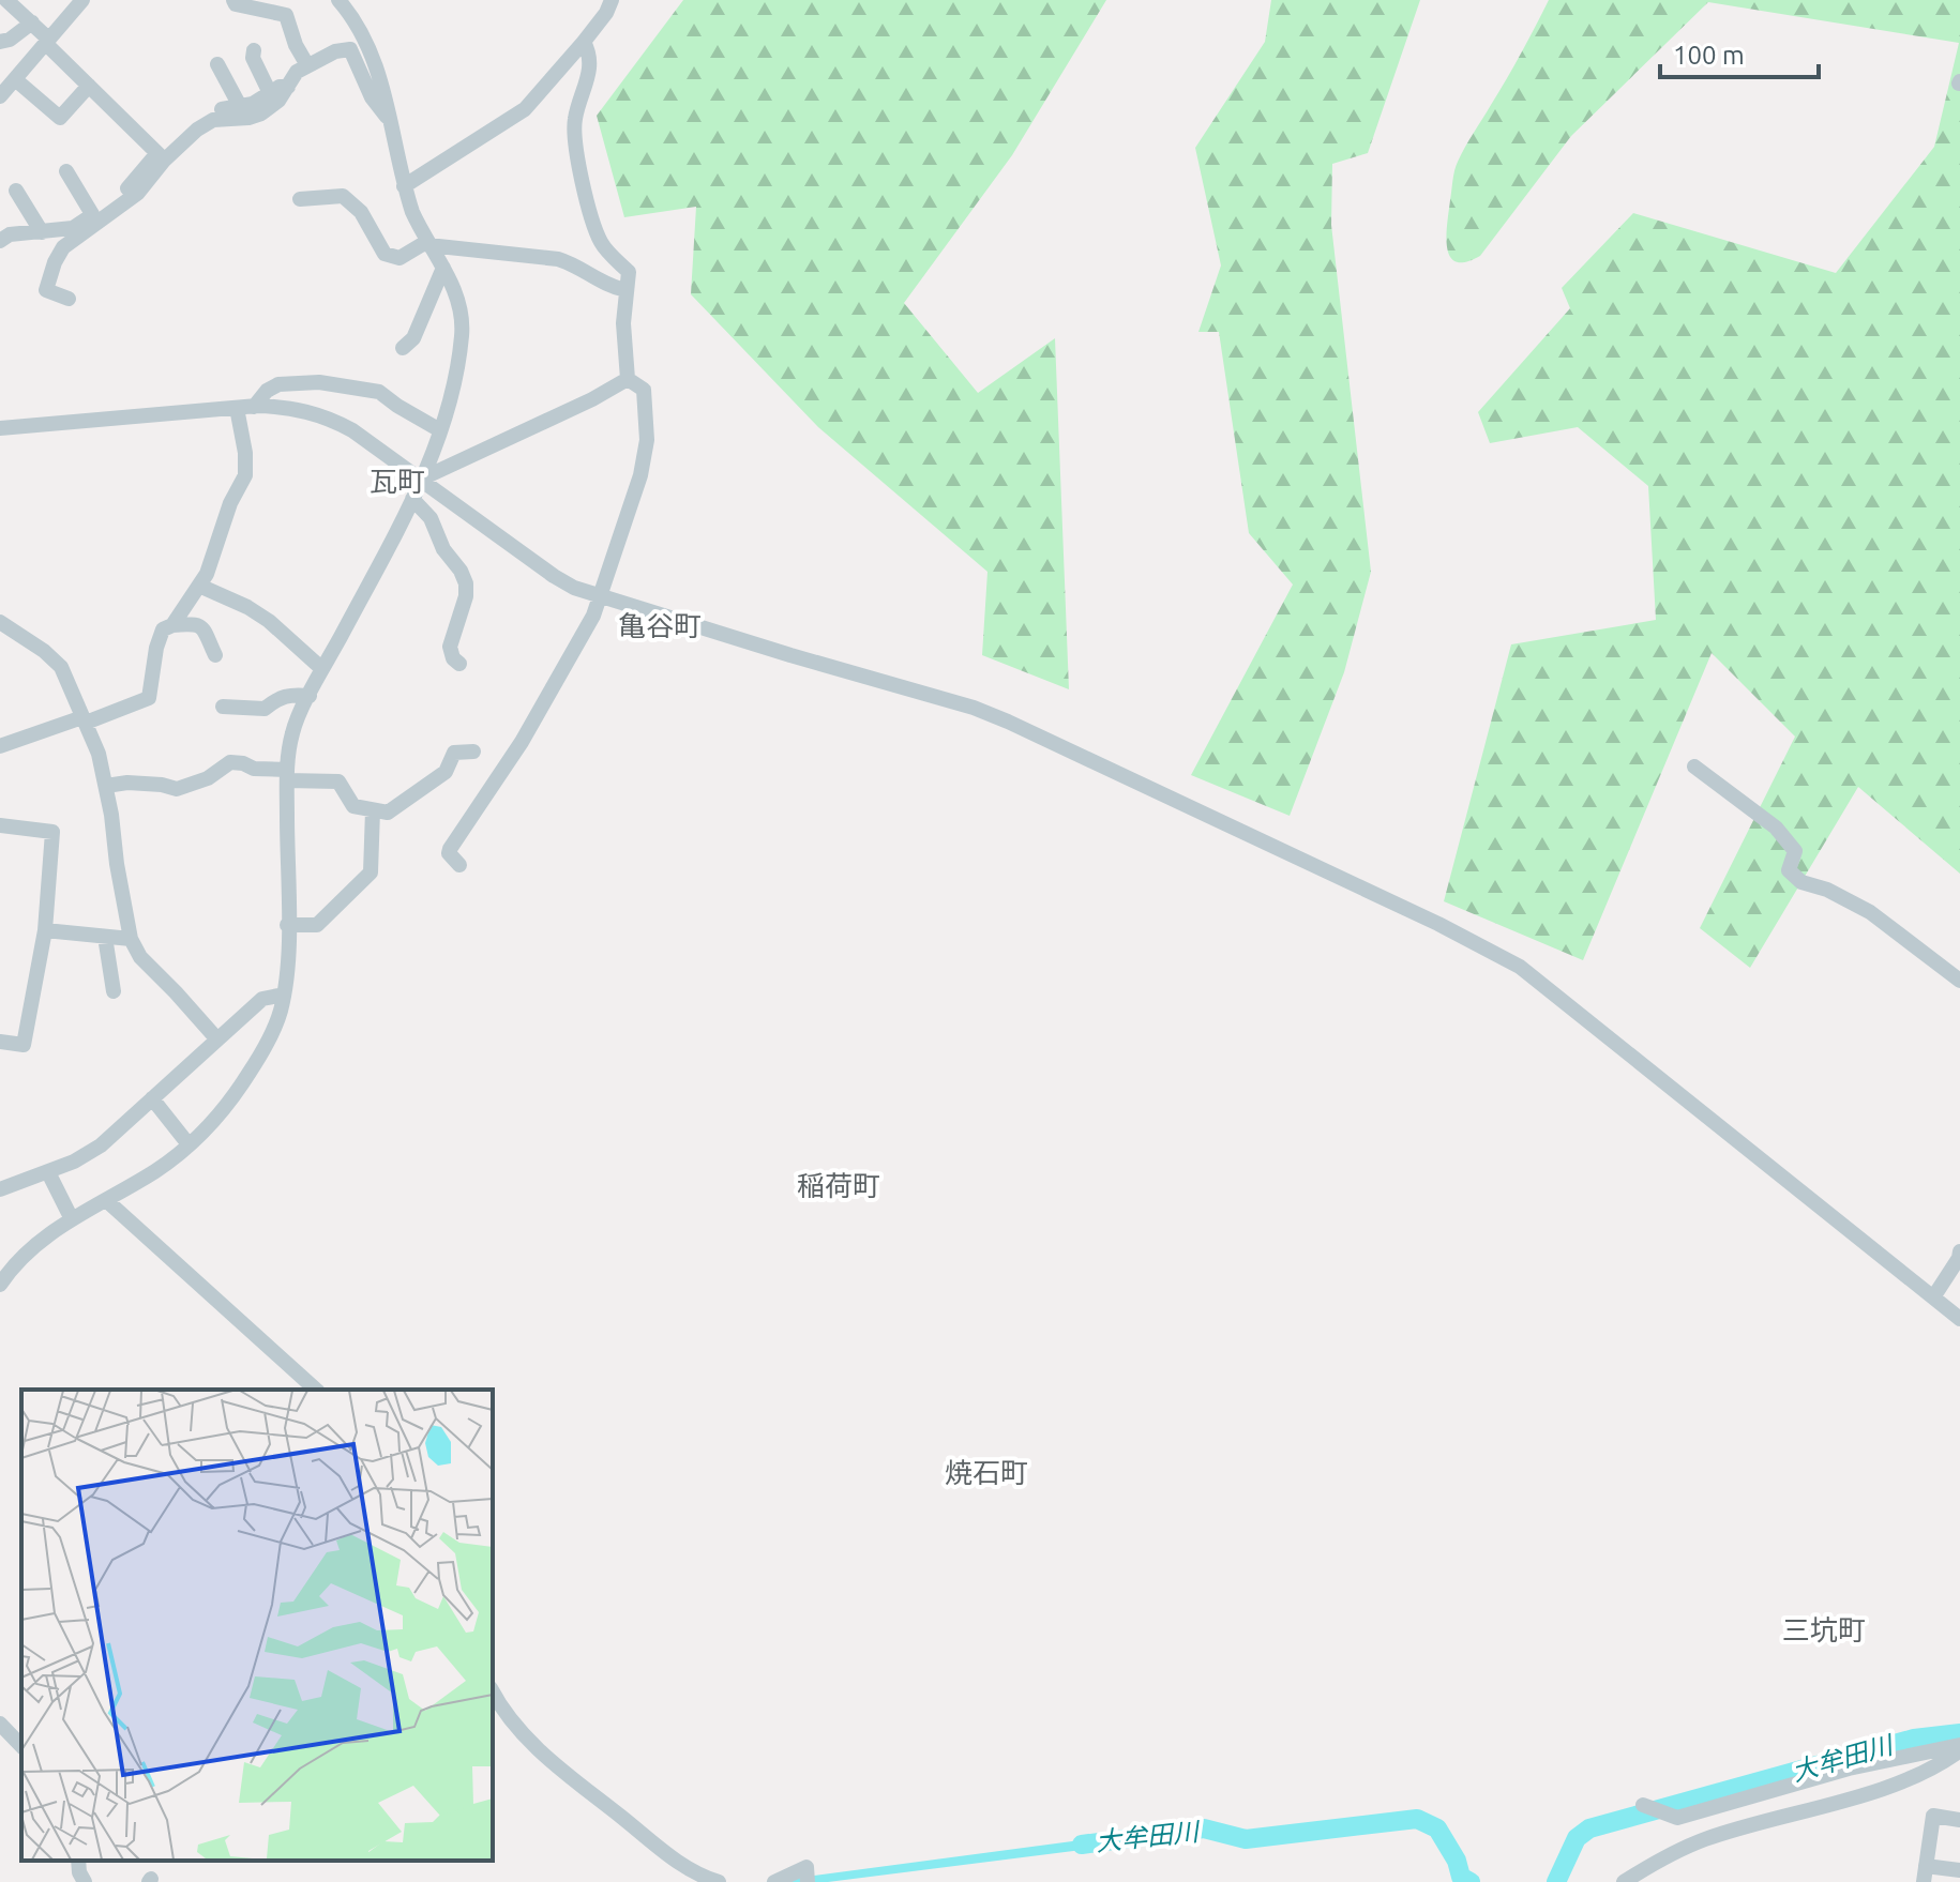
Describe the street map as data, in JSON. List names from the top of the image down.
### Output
{
  "districts": [
    "瓦町",
    "亀谷町",
    "稲荷町",
    "焼石町",
    "三坑町"
  ],
  "water": ["大牟田川"],
  "scale_bar": "100 m"
}
